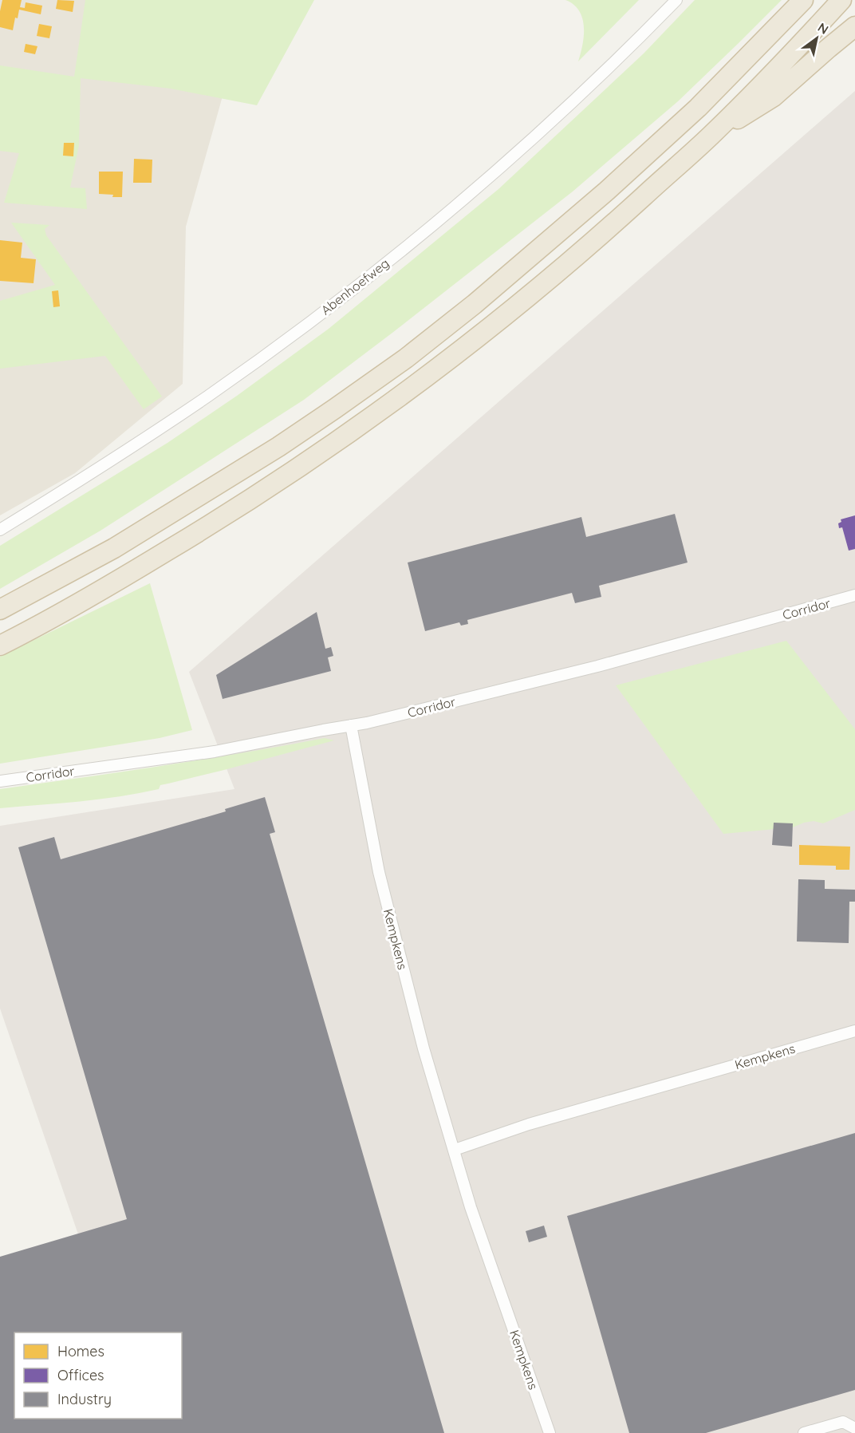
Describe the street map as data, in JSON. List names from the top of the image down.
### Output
{
  "streets": {
    "street": ["Abenhoefweg", "Corridor", "Kempkens"]
  },
  "crossings": [
    ["Corridor", "Kempkens"]
  ],
  "legend": ["Homes", "Offices", "Industry"],
  "north": "top right"
}
